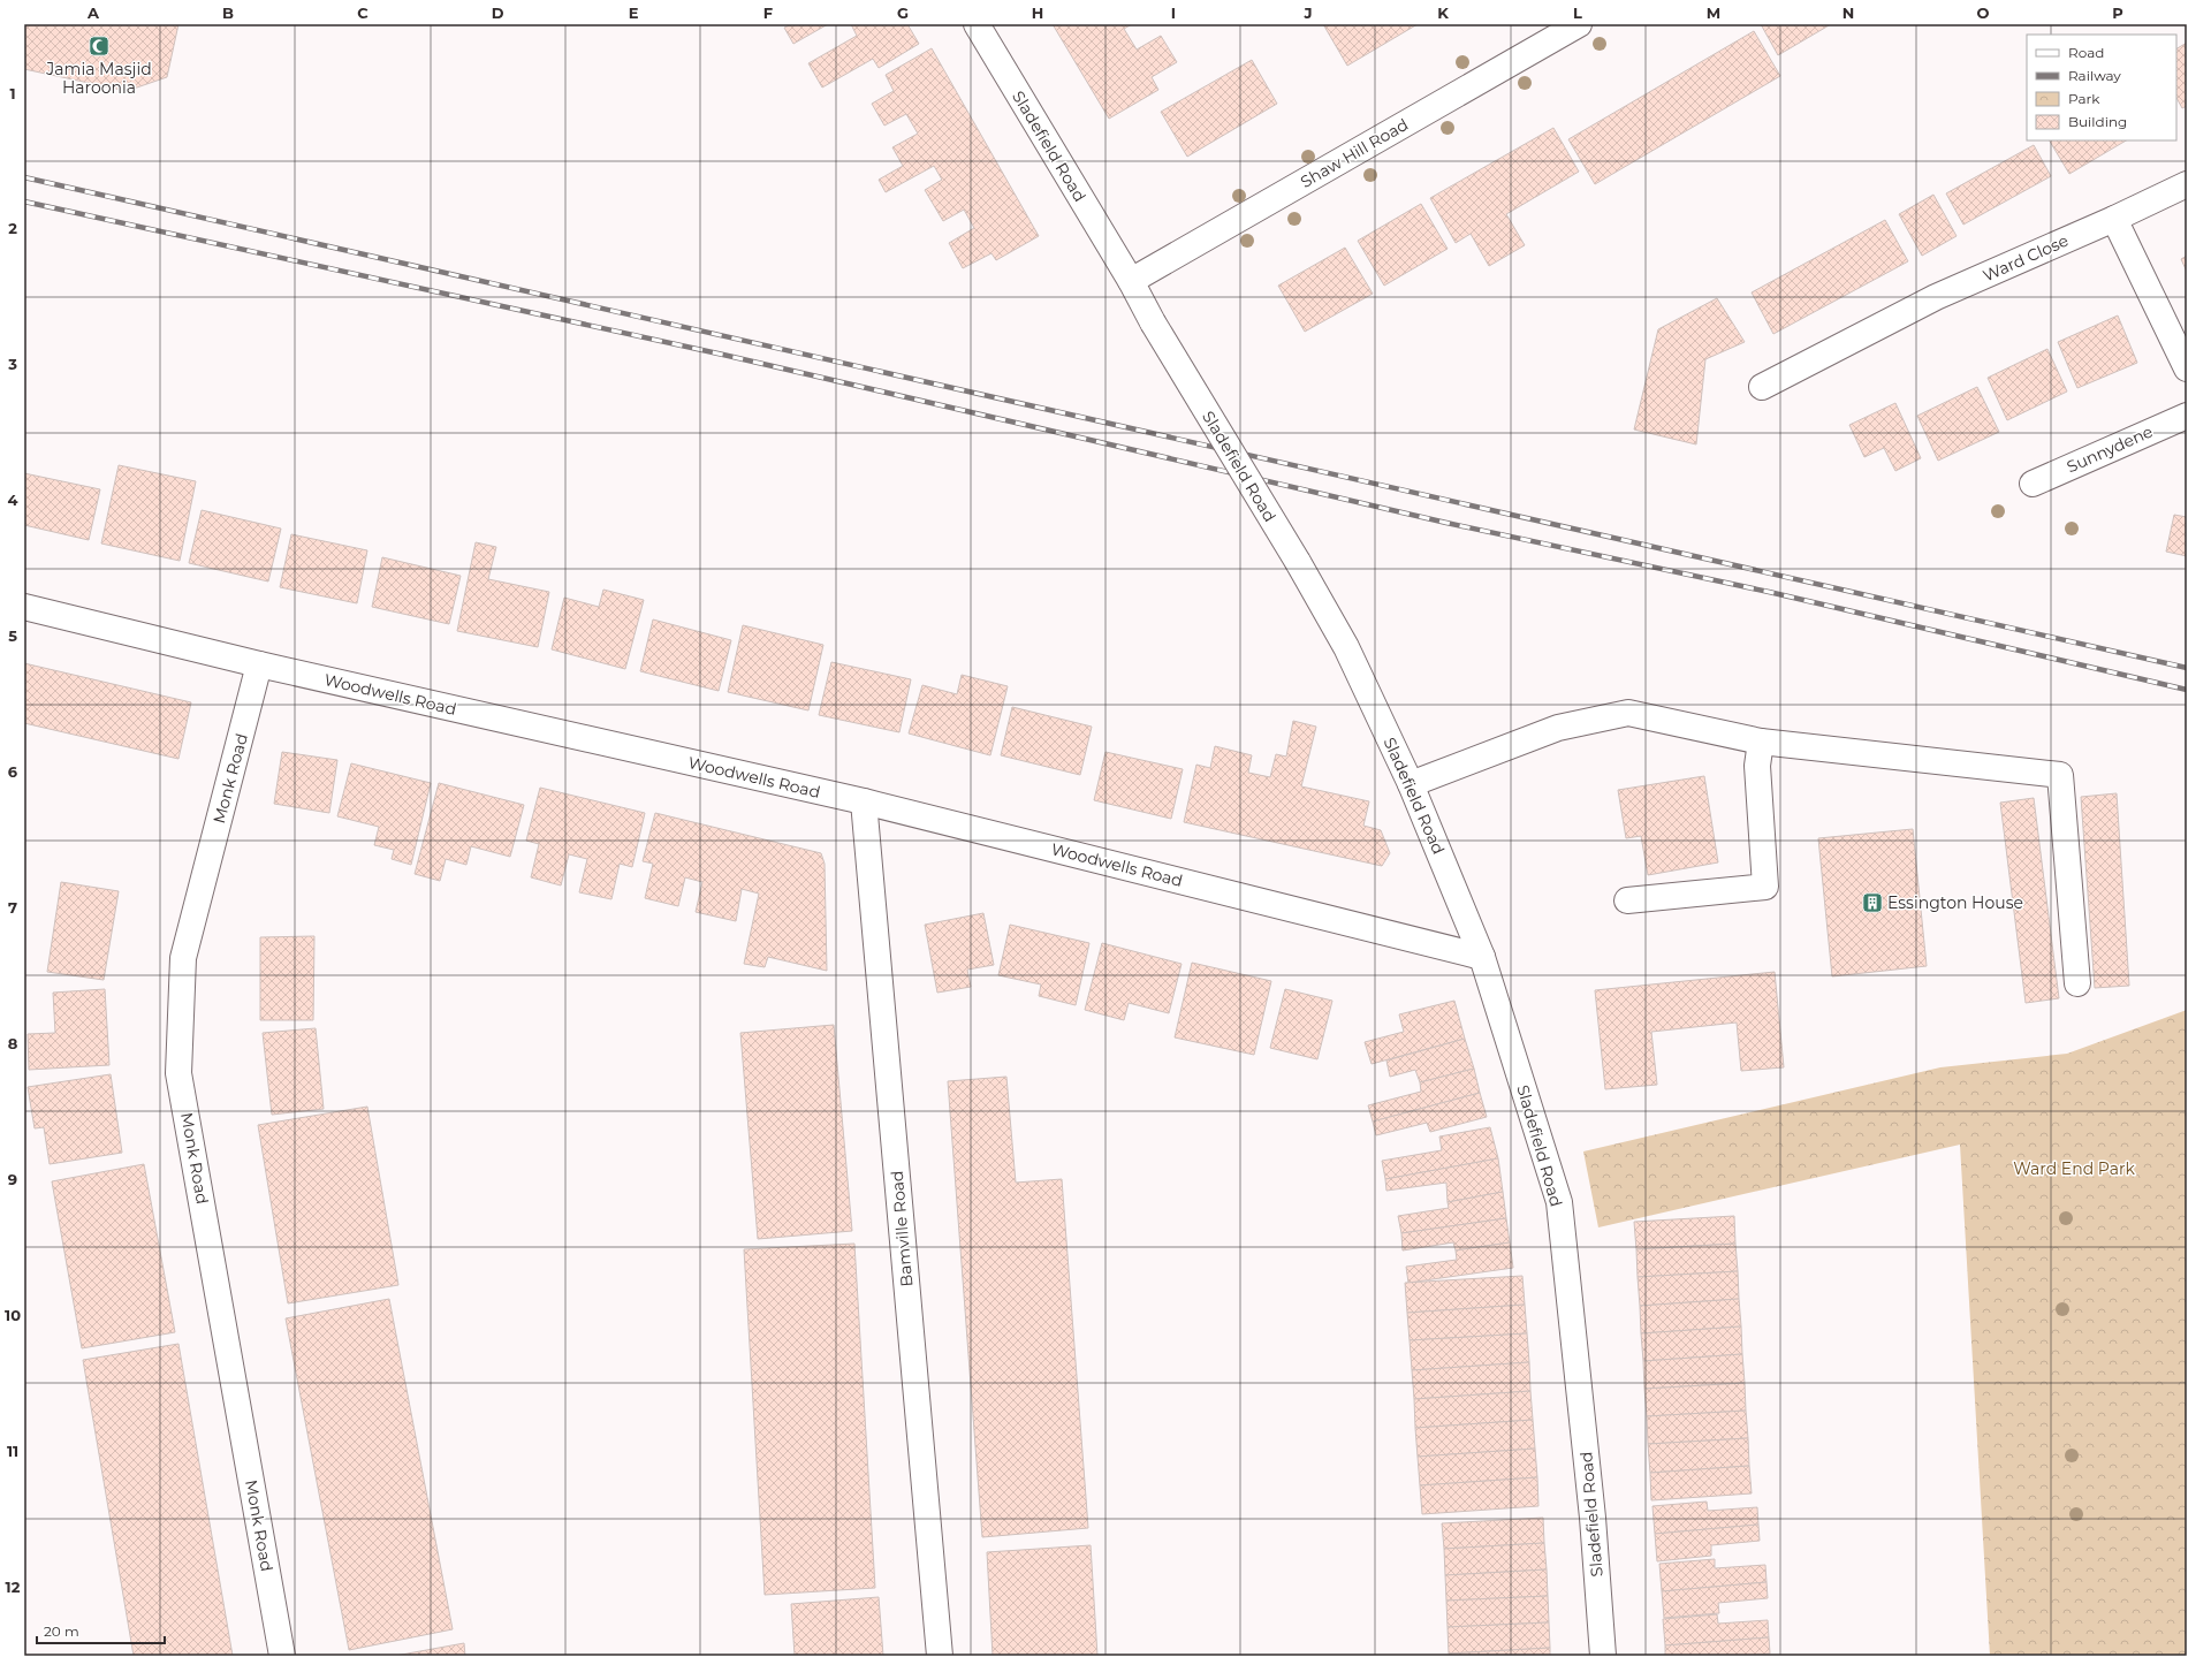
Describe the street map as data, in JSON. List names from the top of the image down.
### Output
{
  "streets": {
    "street": [
      "Sladefield Road",
      "Shaw Hill Road",
      "Ward Close",
      "Sunnydene",
      "Woodwells Road",
      "Monk Road",
      "Bamville Road"
    ]
  },
  "crossings": [
    ["Sladefield Road", "Shaw Hill Road"],
    ["Sladefield Road", "Woodwells Road"],
    ["Woodwells Road", "Monk Road"],
    ["Woodwells Road", "Bamville Road"]
  ],
  "parks": ["Ward End Park"],
  "places": {
    "mosque": ["Jamia Masjid Haroonia"],
    "building": ["Essington House"]
  },
  "legend": [
    "Road",
    "Railway",
    "Park",
    "Building"
  ],
  "scale_bar": "20 m",
  "grid": {
    "columns": [
      "A",
      "B",
      "C",
      "D",
      "E",
      "F",
      "G",
      "H",
      "I",
      "J",
      "K",
      "L",
      "M",
      "N",
      "O",
      "P"
    ],
    "rows": [
      "1",
      "2",
      "3",
      "4",
      "5",
      "6",
      "7",
      "8",
      "9",
      "10",
      "11",
      "12"
    ]
  }
}
